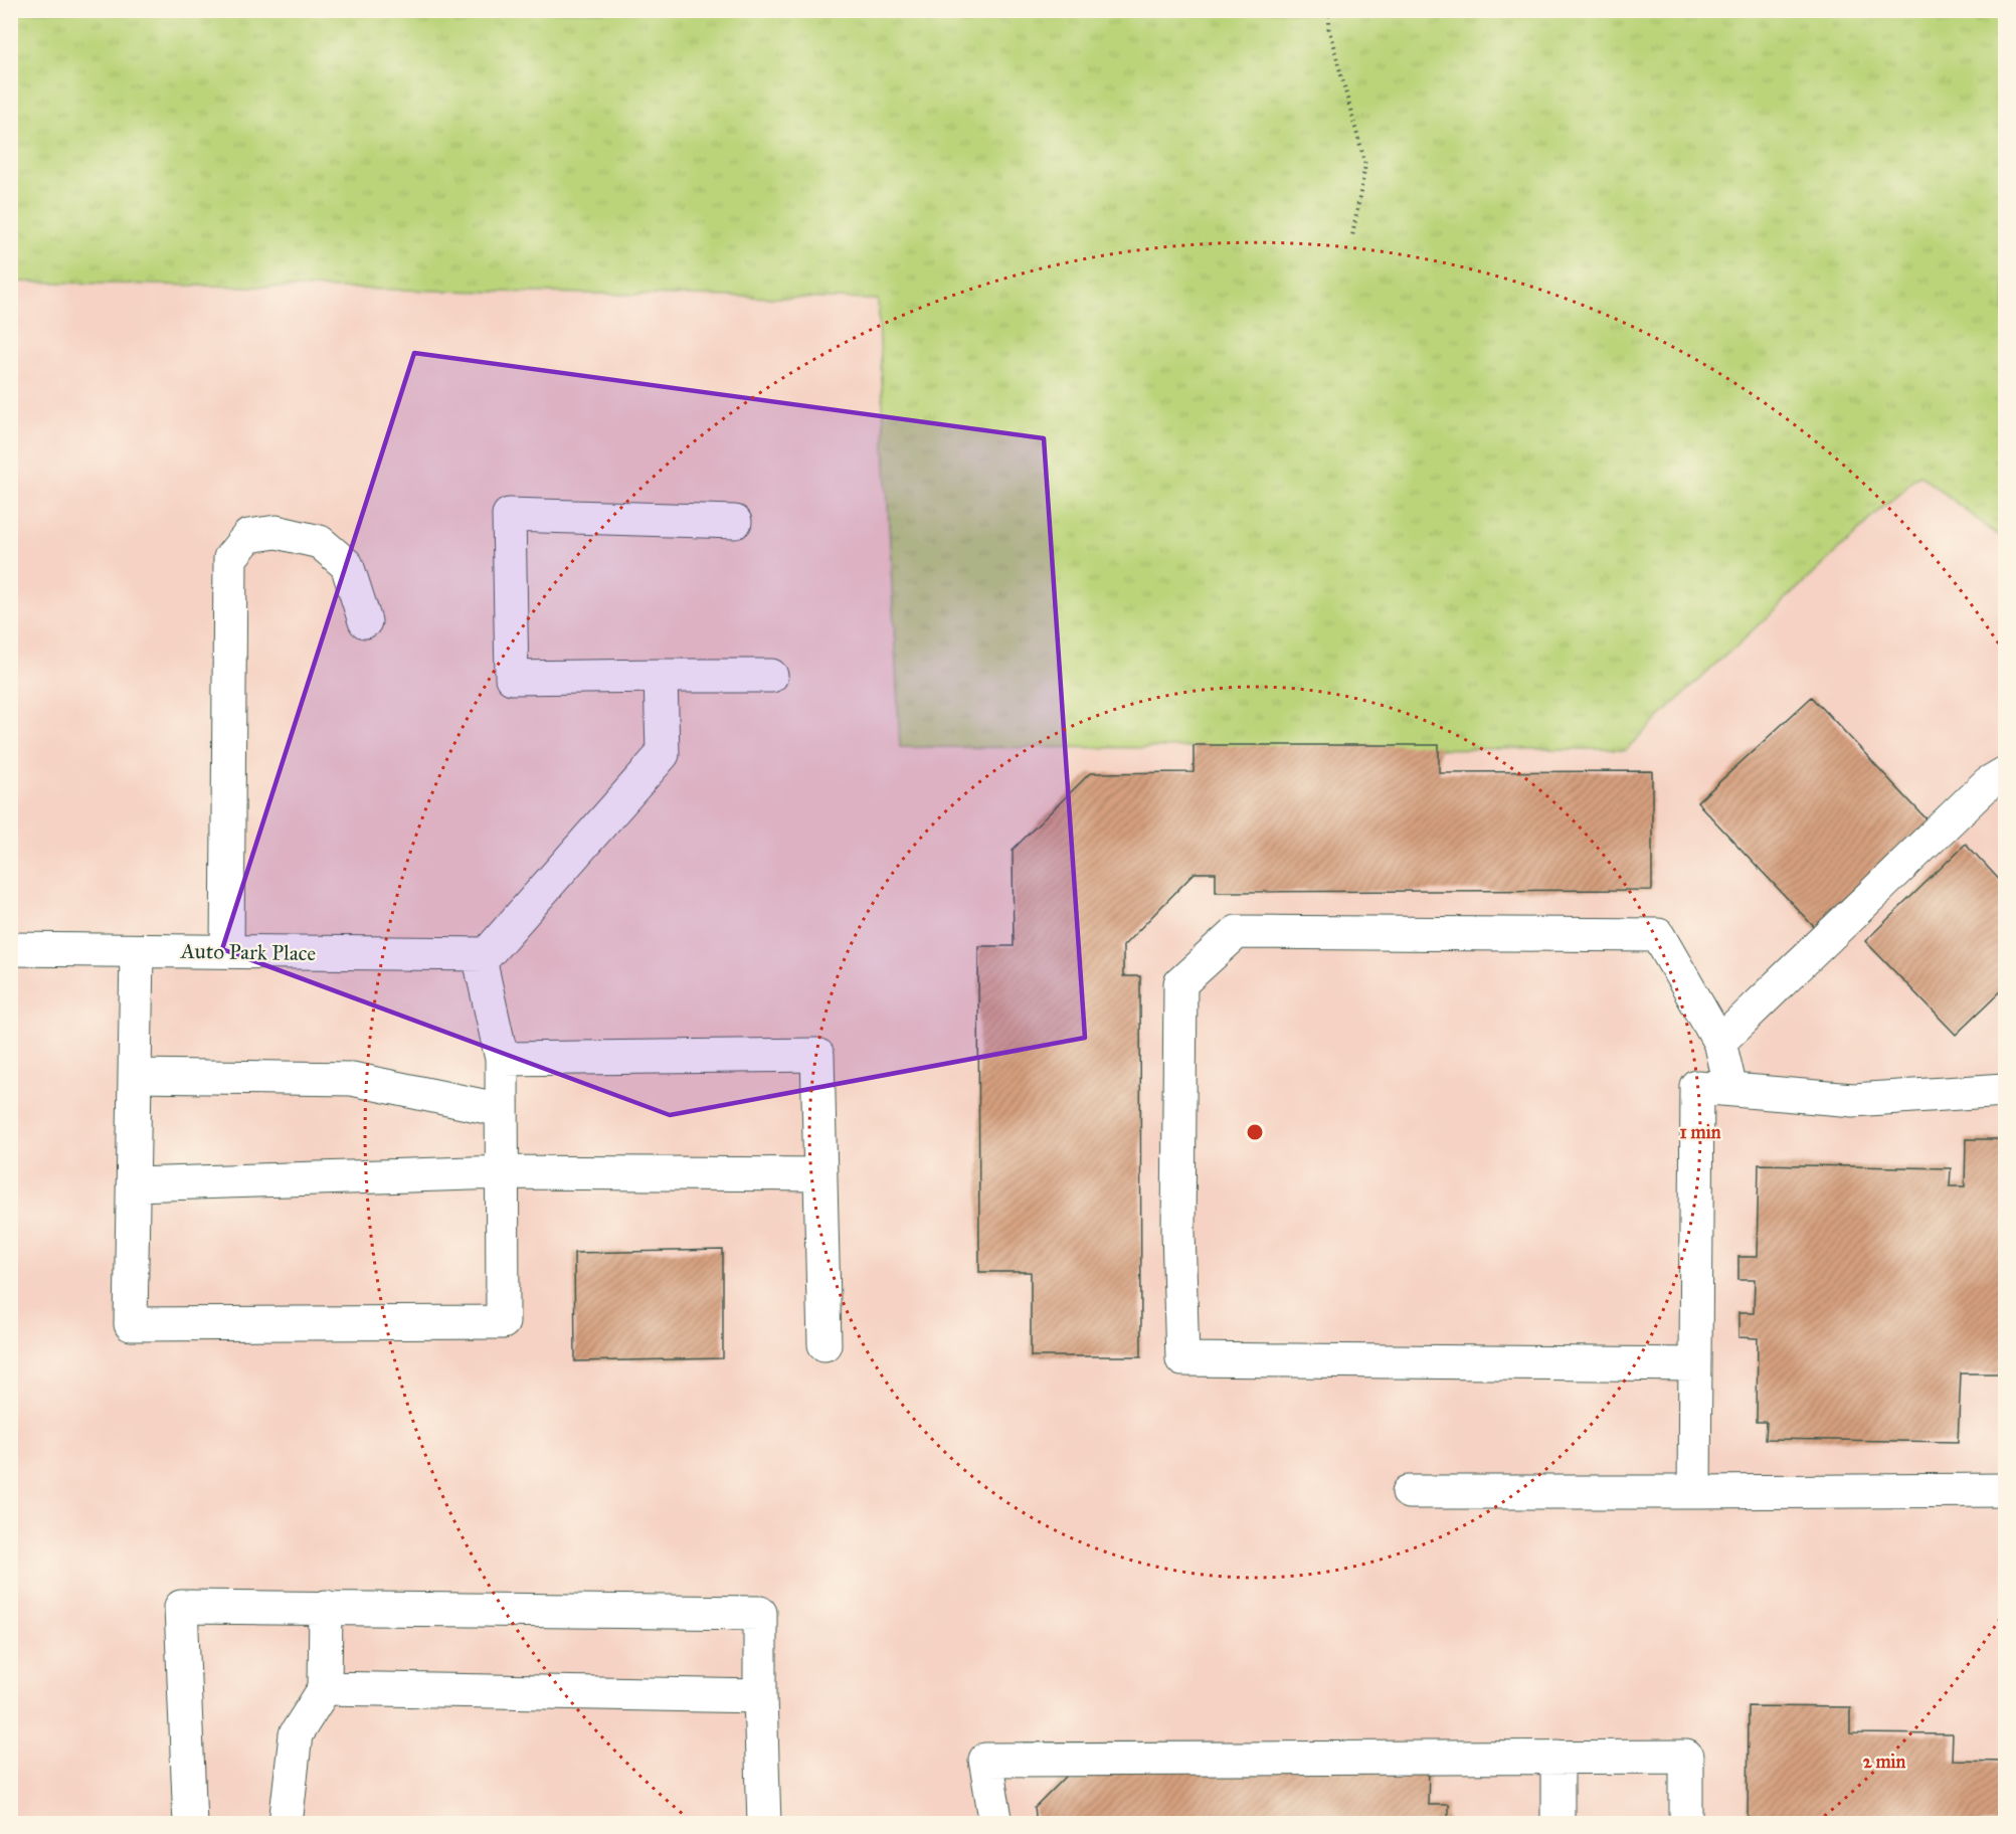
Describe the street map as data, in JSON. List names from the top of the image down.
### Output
{
  "streets": {
    "street": ["Auto Park Place"]
  },
  "rings": ["1 min", "2 min"]
}
